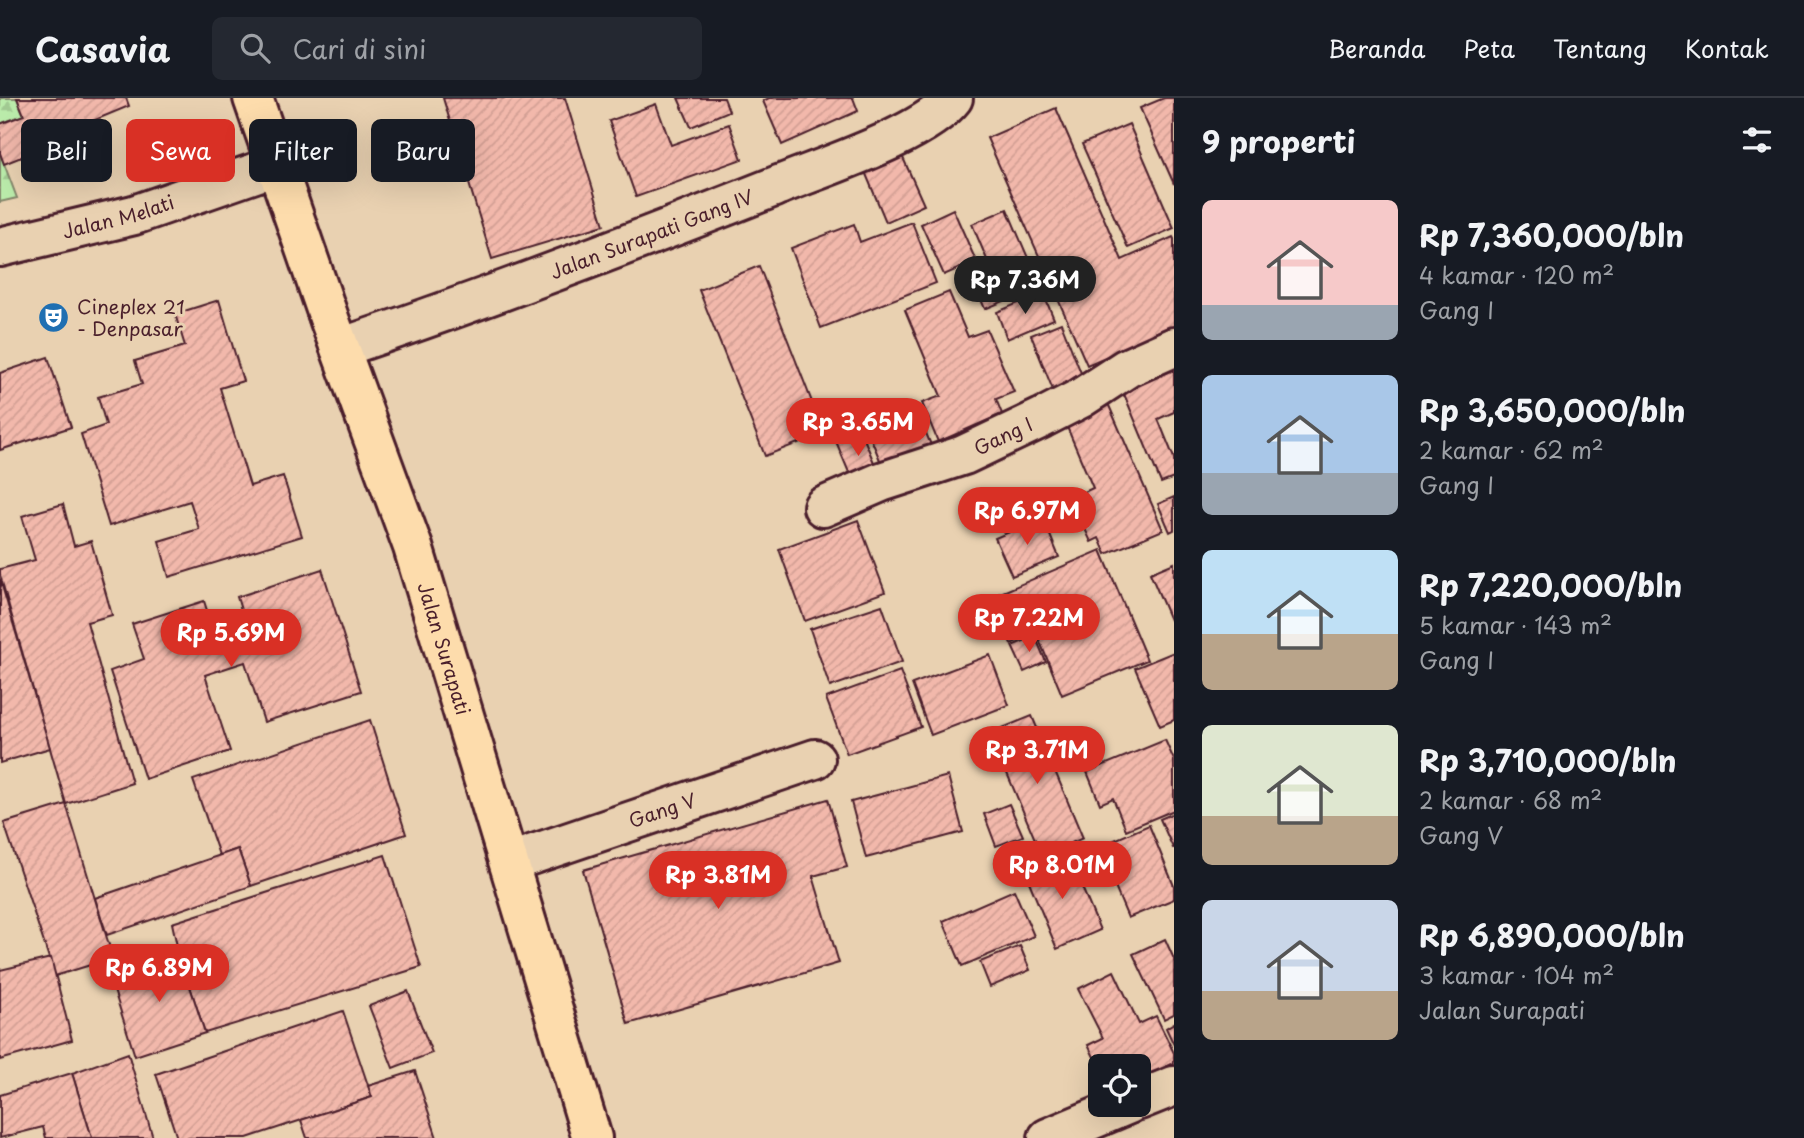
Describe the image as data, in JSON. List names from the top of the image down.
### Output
{
  "streets": {
    "main road": ["Jalan Surapati"],
    "street": [
      "Jalan Melati",
      "Jalan Surapati Gang IV",
      "Gang I",
      "Gang V"
    ]
  },
  "crossings": [
    ["Jalan Surapati Gang IV", "Jalan Surapati"],
    ["Jalan Surapati", "Gang V"]
  ],
  "places": {
    "theatre": ["Cineplex 21 - Denpasar"]
  },
  "page": {
    "header": "Casavia",
    "search": "Cari di sini",
    "nav": [
      "Beranda",
      "Peta",
      "Tentang",
      "Kontak"
    ],
    "heading": "9 properti",
    "chip": [
      "Beli",
      "Sewa",
      "Filter",
      "Baru"
    ],
    "list": [
      {
        "name": "Rp 7,360,000/bln",
        "note": "4 kamar · 120 m² · Gang I"
      },
      {
        "name": "Rp 3,650,000/bln",
        "note": "2 kamar · 62 m² · Gang I"
      },
      {
        "name": "Rp 7,220,000/bln",
        "note": "5 kamar · 143 m² · Gang I"
      },
      {
        "name": "Rp 3,710,000/bln",
        "note": "2 kamar · 68 m² · Gang V"
      },
      {
        "name": "Rp 6,890,000/bln",
        "note": "3 kamar · 104 m² · Jalan Surapati"
      }
    ],
    "price": [
      "Rp 7.36M",
      "Rp 3.65M",
      "Rp 6.97M",
      "Rp 7.22M",
      "Rp 5.69M",
      "Rp 3.71M",
      "Rp 8.01M",
      "Rp 3.81M",
      "Rp 6.89M"
    ]
  }
}
